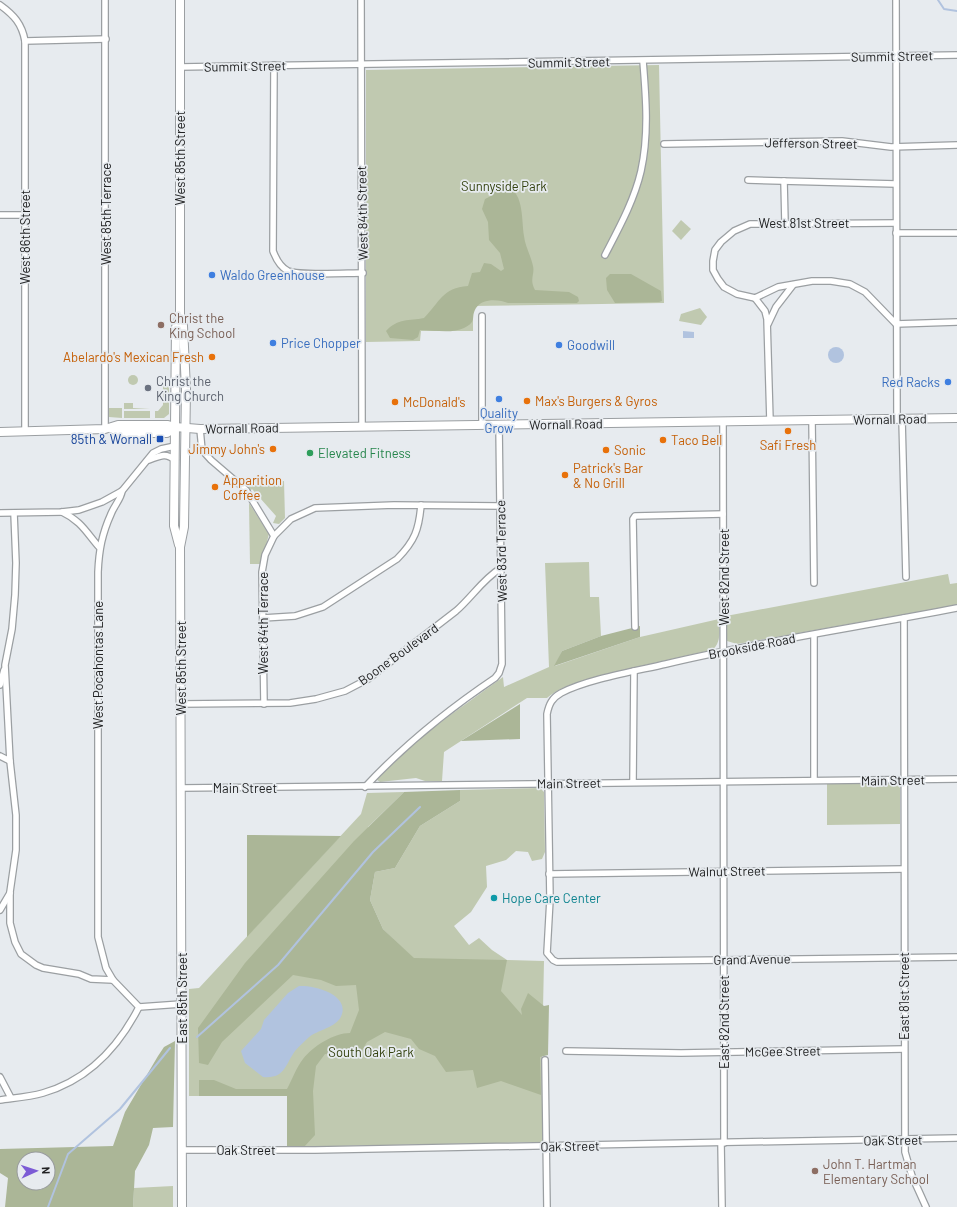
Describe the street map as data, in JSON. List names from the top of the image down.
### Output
{
  "streets": {
    "main road": ["West 85th Street", "Wornall Road", "East 85th Street"],
    "street": [
      "Summit Street",
      "Jefferson Street",
      "West 84th Street",
      "West 85th Terrace",
      "West 81st Street",
      "West 86th Street",
      "West 83rd Terrace",
      "West 82nd Street",
      "West 84th Terrace",
      "Brookside Road",
      "Boone Boulevard",
      "West Pocahontas Lane",
      "Main Street",
      "Walnut Street",
      "Grand Avenue",
      "East 81st Street",
      "East 82nd Street",
      "McGee Street",
      "Oak Street"
    ]
  },
  "crossings": [
    ["Summit Street", "West 85th Street"],
    ["Summit Street", "West 84th Street"],
    ["West 85th Street", "Wornall Road"],
    ["West 85th Street", "Boone Boulevard"],
    ["West 85th Street", "Main Street"],
    ["West 85th Street", "East 85th Street"],
    ["West 84th Street", "Wornall Road"],
    ["West 85th Terrace", "Wornall Road"],
    ["West 86th Street", "Wornall Road"],
    ["Wornall Road", "West 83rd Terrace"],
    ["Wornall Road", "West 82nd Street"],
    ["West 83rd Terrace", "West 84th Terrace"],
    ["West 83rd Terrace", "Boone Boulevard"],
    ["West 83rd Terrace", "Main Street"],
    ["West 82nd Street", "Brookside Road"],
    ["West 82nd Street", "Main Street"],
    ["West 82nd Street", "East 82nd Street"],
    ["West 84th Terrace", "Boone Boulevard"],
    ["Brookside Road", "Main Street"],
    ["Main Street", "East 81st Street"],
    ["Main Street", "East 85th Street"],
    ["Main Street", "East 82nd Street"],
    ["Walnut Street", "Grand Avenue"],
    ["Walnut Street", "East 81st Street"],
    ["Walnut Street", "East 82nd Street"],
    ["Grand Avenue", "East 81st Street"],
    ["Grand Avenue", "East 82nd Street"],
    ["East 81st Street", "McGee Street"],
    ["East 81st Street", "Oak Street"],
    ["East 85th Street", "Oak Street"],
    ["East 82nd Street", "McGee Street"],
    ["East 82nd Street", "Oak Street"]
  ],
  "parks": ["Sunnyside Park", "South Oak Park"],
  "places": {
    "other": [
      "Waldo Greenhouse",
      "Christ the King School",
      "Price Chopper",
      "Goodwill",
      "Abelardo's Mexican Fresh",
      "Red Racks",
      "Christ the King Church",
      "Quality Grow",
      "Max's Burgers & Gyros",
      "McDonald's",
      "Safi Fresh",
      "Taco Bell",
      "Jimmy John's",
      "Sonic",
      "Elevated Fitness",
      "Patrick's Bar & No Grill",
      "Apparition Coffee",
      "Hope Care Center",
      "John T. Hartman Elementary School"
    ],
    "transit": ["85th & Wornall"]
  },
  "north": "right"
}
